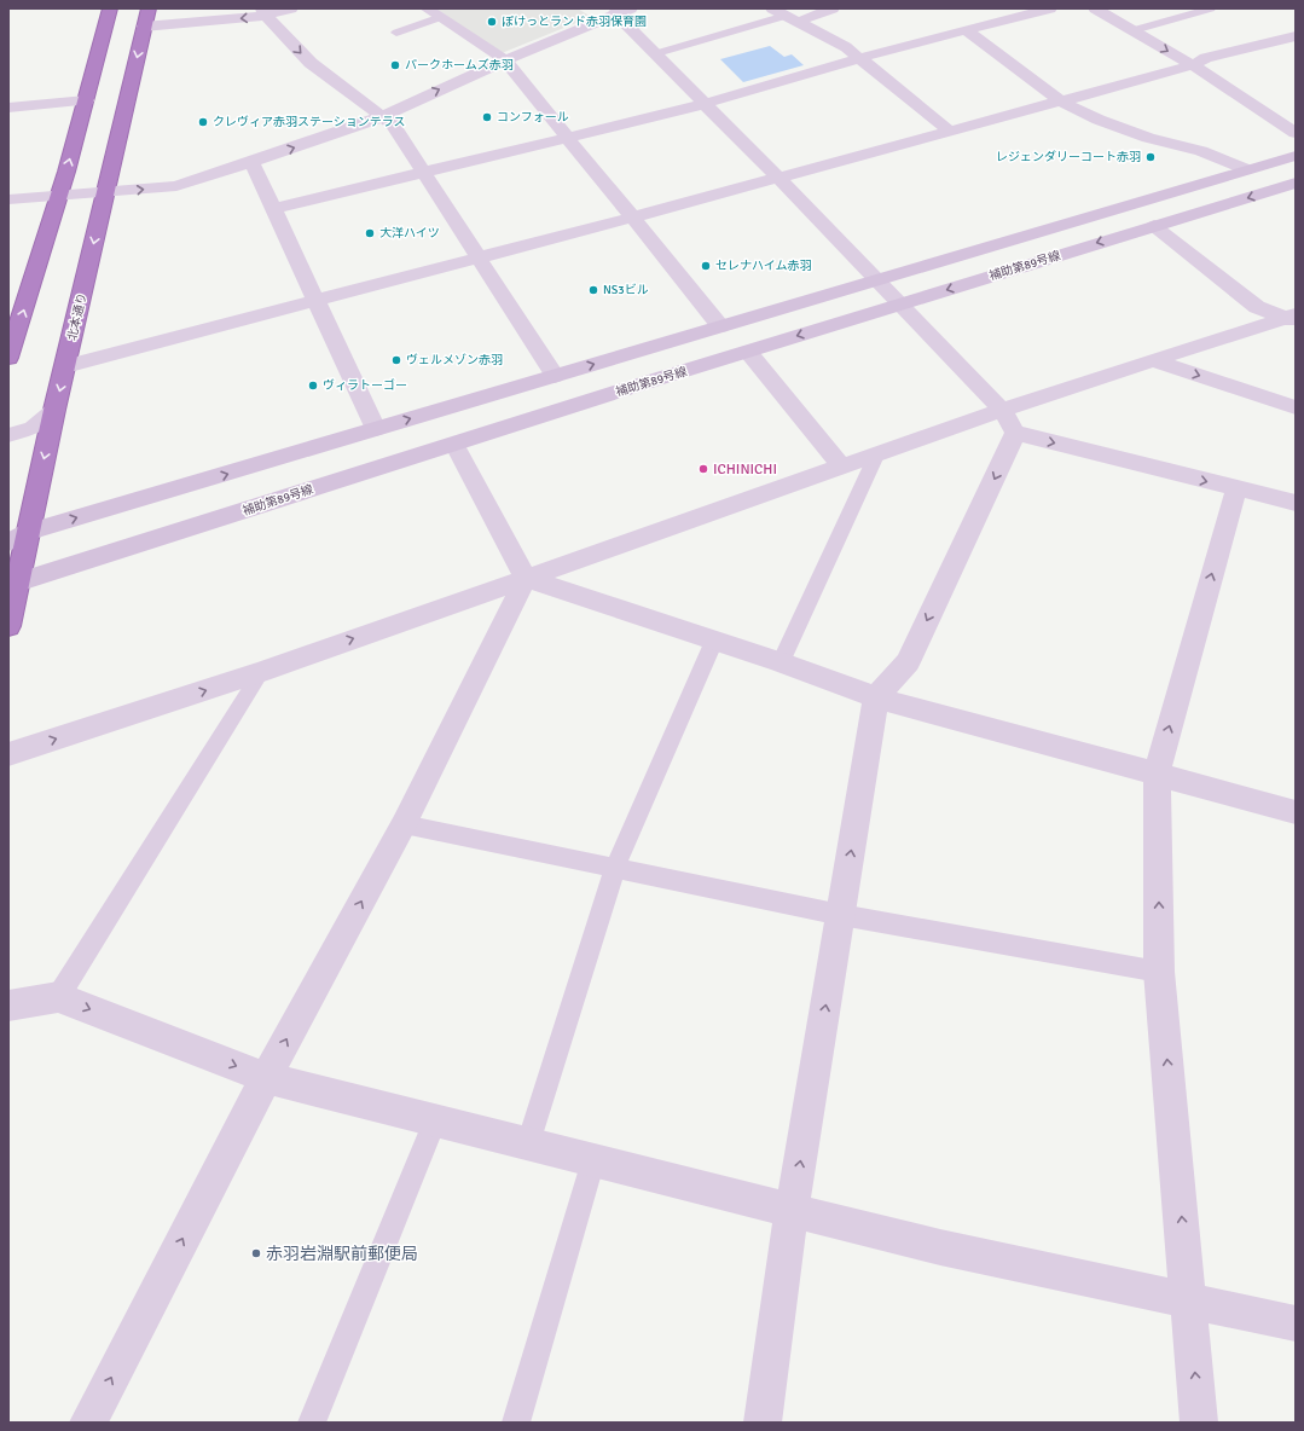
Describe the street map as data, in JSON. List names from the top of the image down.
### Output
{
  "streets": {
    "highway": ["北本通り"],
    "street": ["補助第89号線"]
  },
  "crossings": [
    ["補助第89号線", "北本通り"]
  ],
  "places": [
    "ぽけっとランド赤羽保育園",
    "パークホームズ赤羽",
    "コンフォール",
    "クレヴィア赤羽ステーションテラス",
    "レジェンダリーコート赤羽",
    "大洋ハイツ",
    "セレナハイム赤羽",
    "NS3ビル",
    "ヴェルメゾン赤羽",
    "ヴィラトーゴー",
    "ICHINICHI",
    "赤羽岩淵駅前郵便局"
  ]
}
